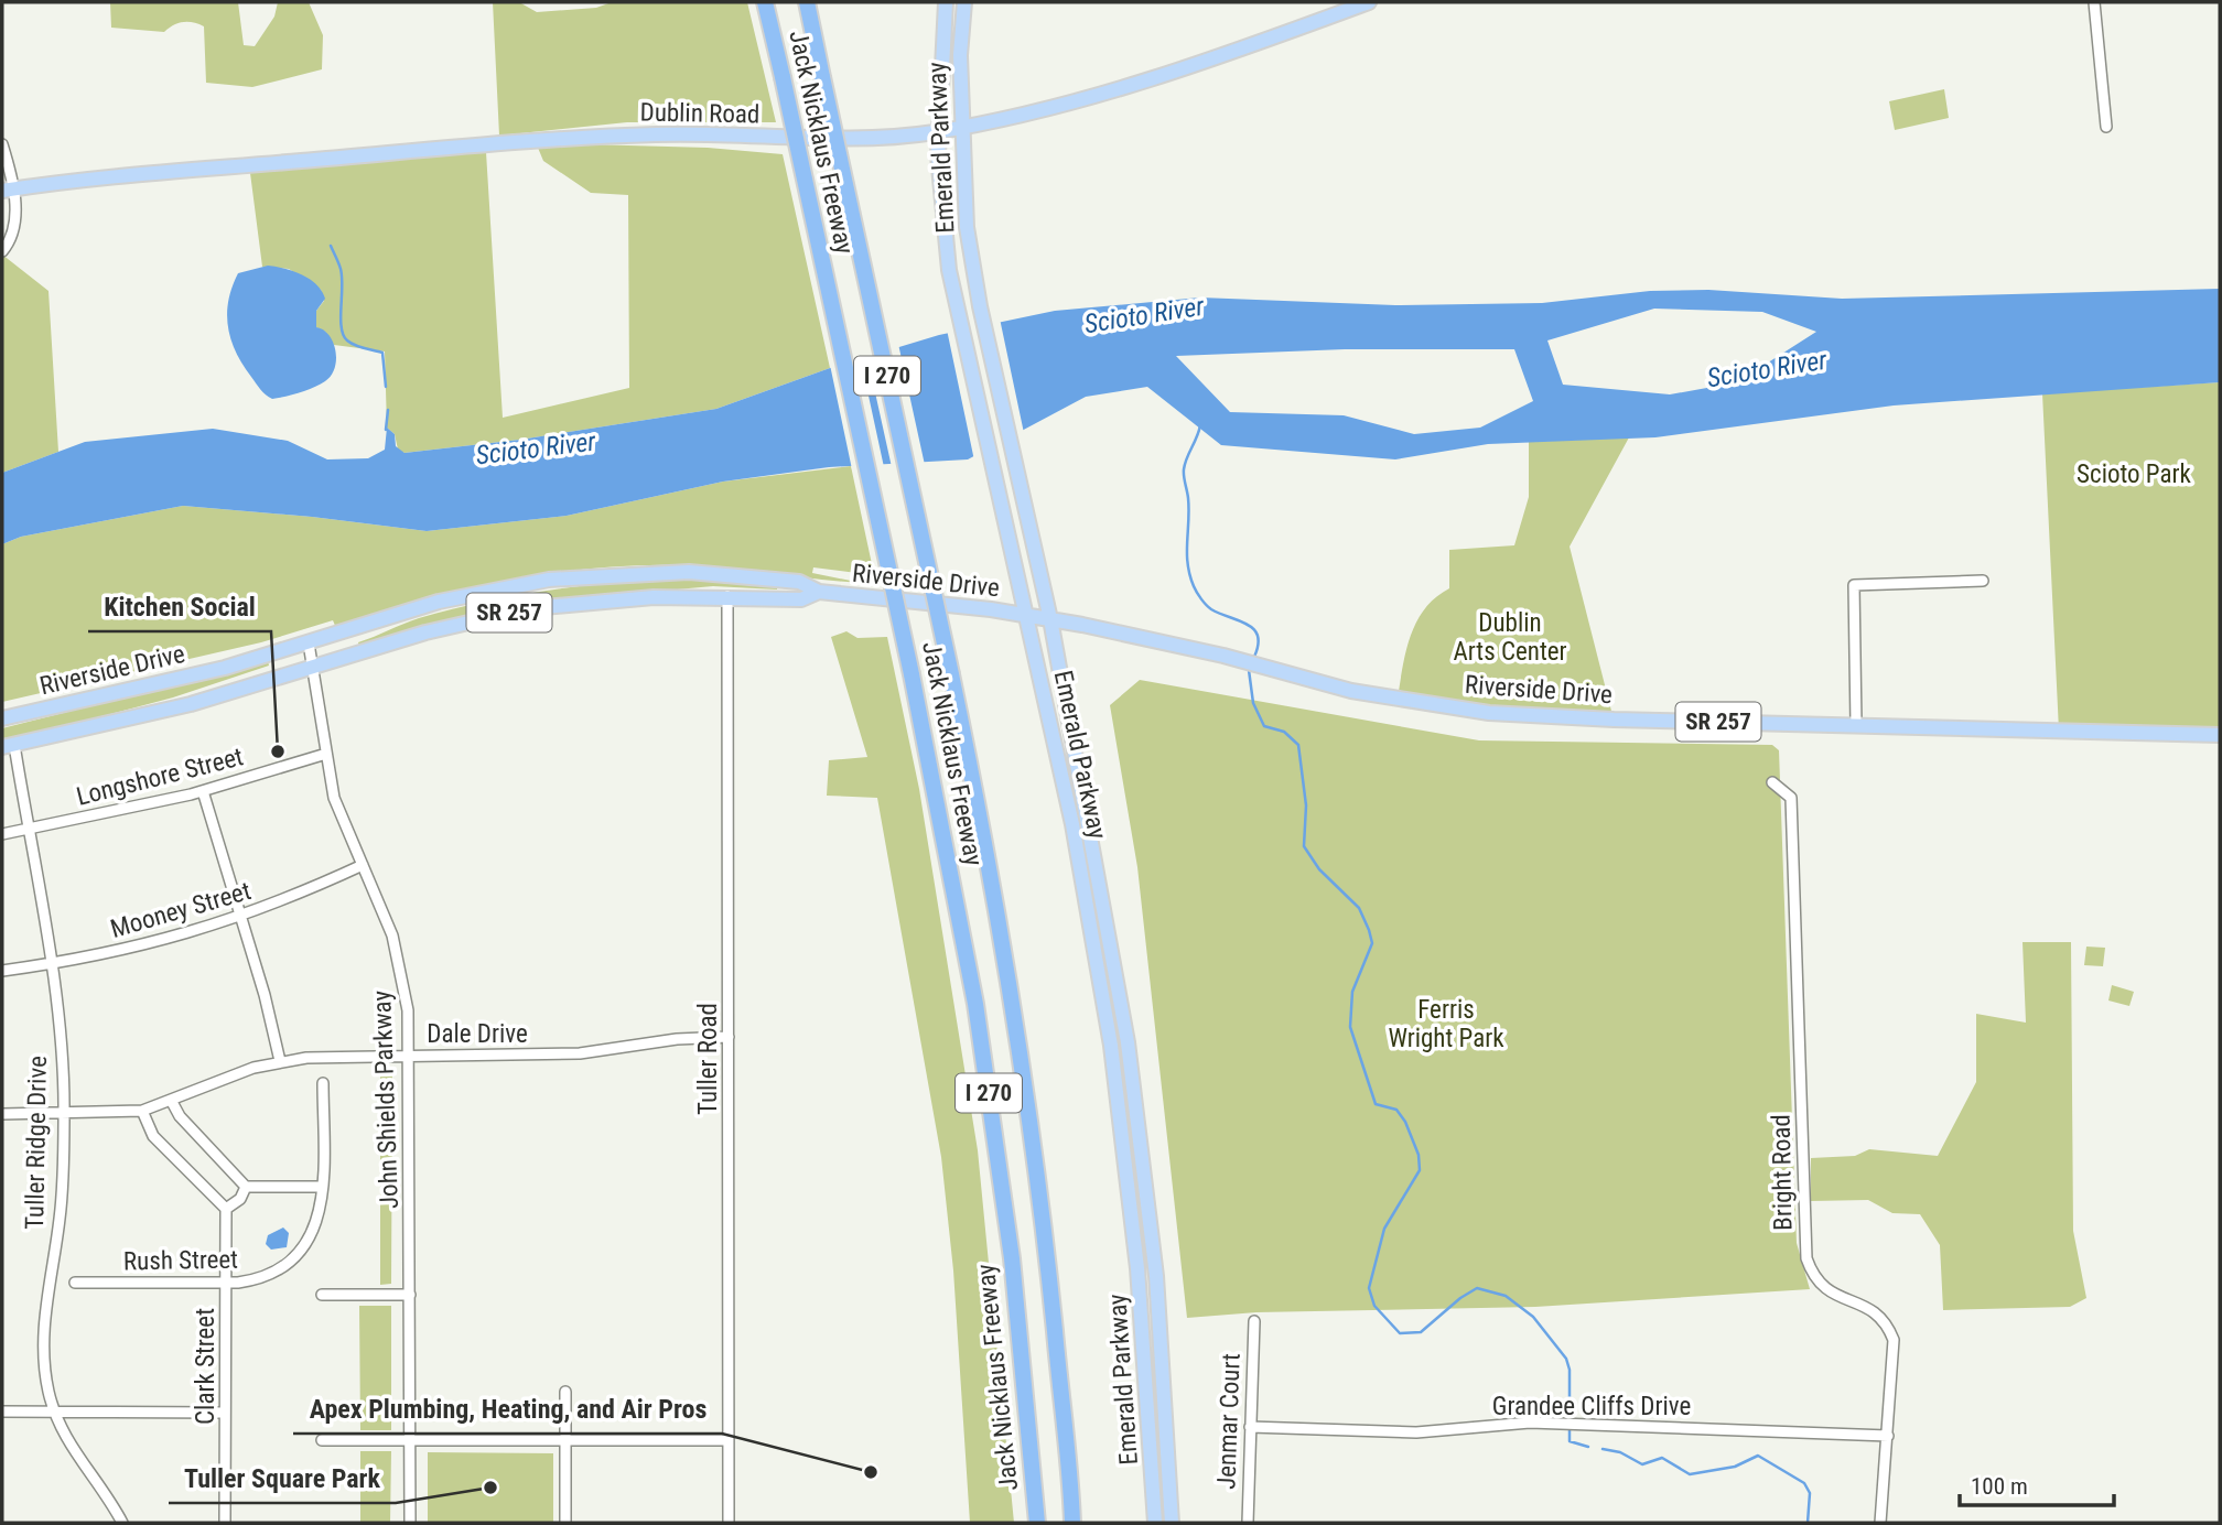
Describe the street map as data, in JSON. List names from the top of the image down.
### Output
{
  "streets": {
    "highway": ["Jack Nicklaus Freeway", "I 270"],
    "main road": [
      "Dublin Road",
      "Emerald Parkway",
      "Riverside Drive",
      "SR 257"
    ],
    "street": [
      "Longshore Street",
      "Mooney Street",
      "Dale Drive",
      "Tuller Road",
      "John Shields Parkway",
      "Tuller Ridge Drive",
      "Bright Road",
      "Rush Street",
      "Clark Street",
      "Grandee Cliffs Drive",
      "Jenmar Court"
    ]
  },
  "crossings": [
    ["Dublin Road", "Emerald Parkway"],
    ["Emerald Parkway", "Riverside Drive"],
    ["Riverside Drive", "Tuller Road"],
    ["Riverside Drive", "John Shields Parkway"],
    ["Riverside Drive", "Tuller Ridge Drive"],
    ["Longshore Street", "John Shields Parkway"],
    ["Longshore Street", "Tuller Ridge Drive"],
    ["Mooney Street", "John Shields Parkway"],
    ["Mooney Street", "Tuller Ridge Drive"],
    ["Dale Drive", "Tuller Road"],
    ["Dale Drive", "John Shields Parkway"],
    ["Dale Drive", "Tuller Ridge Drive"],
    ["Bright Road", "Grandee Cliffs Drive"],
    ["Rush Street", "Clark Street"],
    ["Grandee Cliffs Drive", "Jenmar Court"]
  ],
  "water": ["Scioto River"],
  "parks": ["Scioto Park", "Dublin Arts Center", "Ferris Wright Park"],
  "places": ["Kitchen Social", "Apex Plumbing, Heating, and Air Pros", "Tuller Square Park"],
  "scale_bar": "100 m"
}
